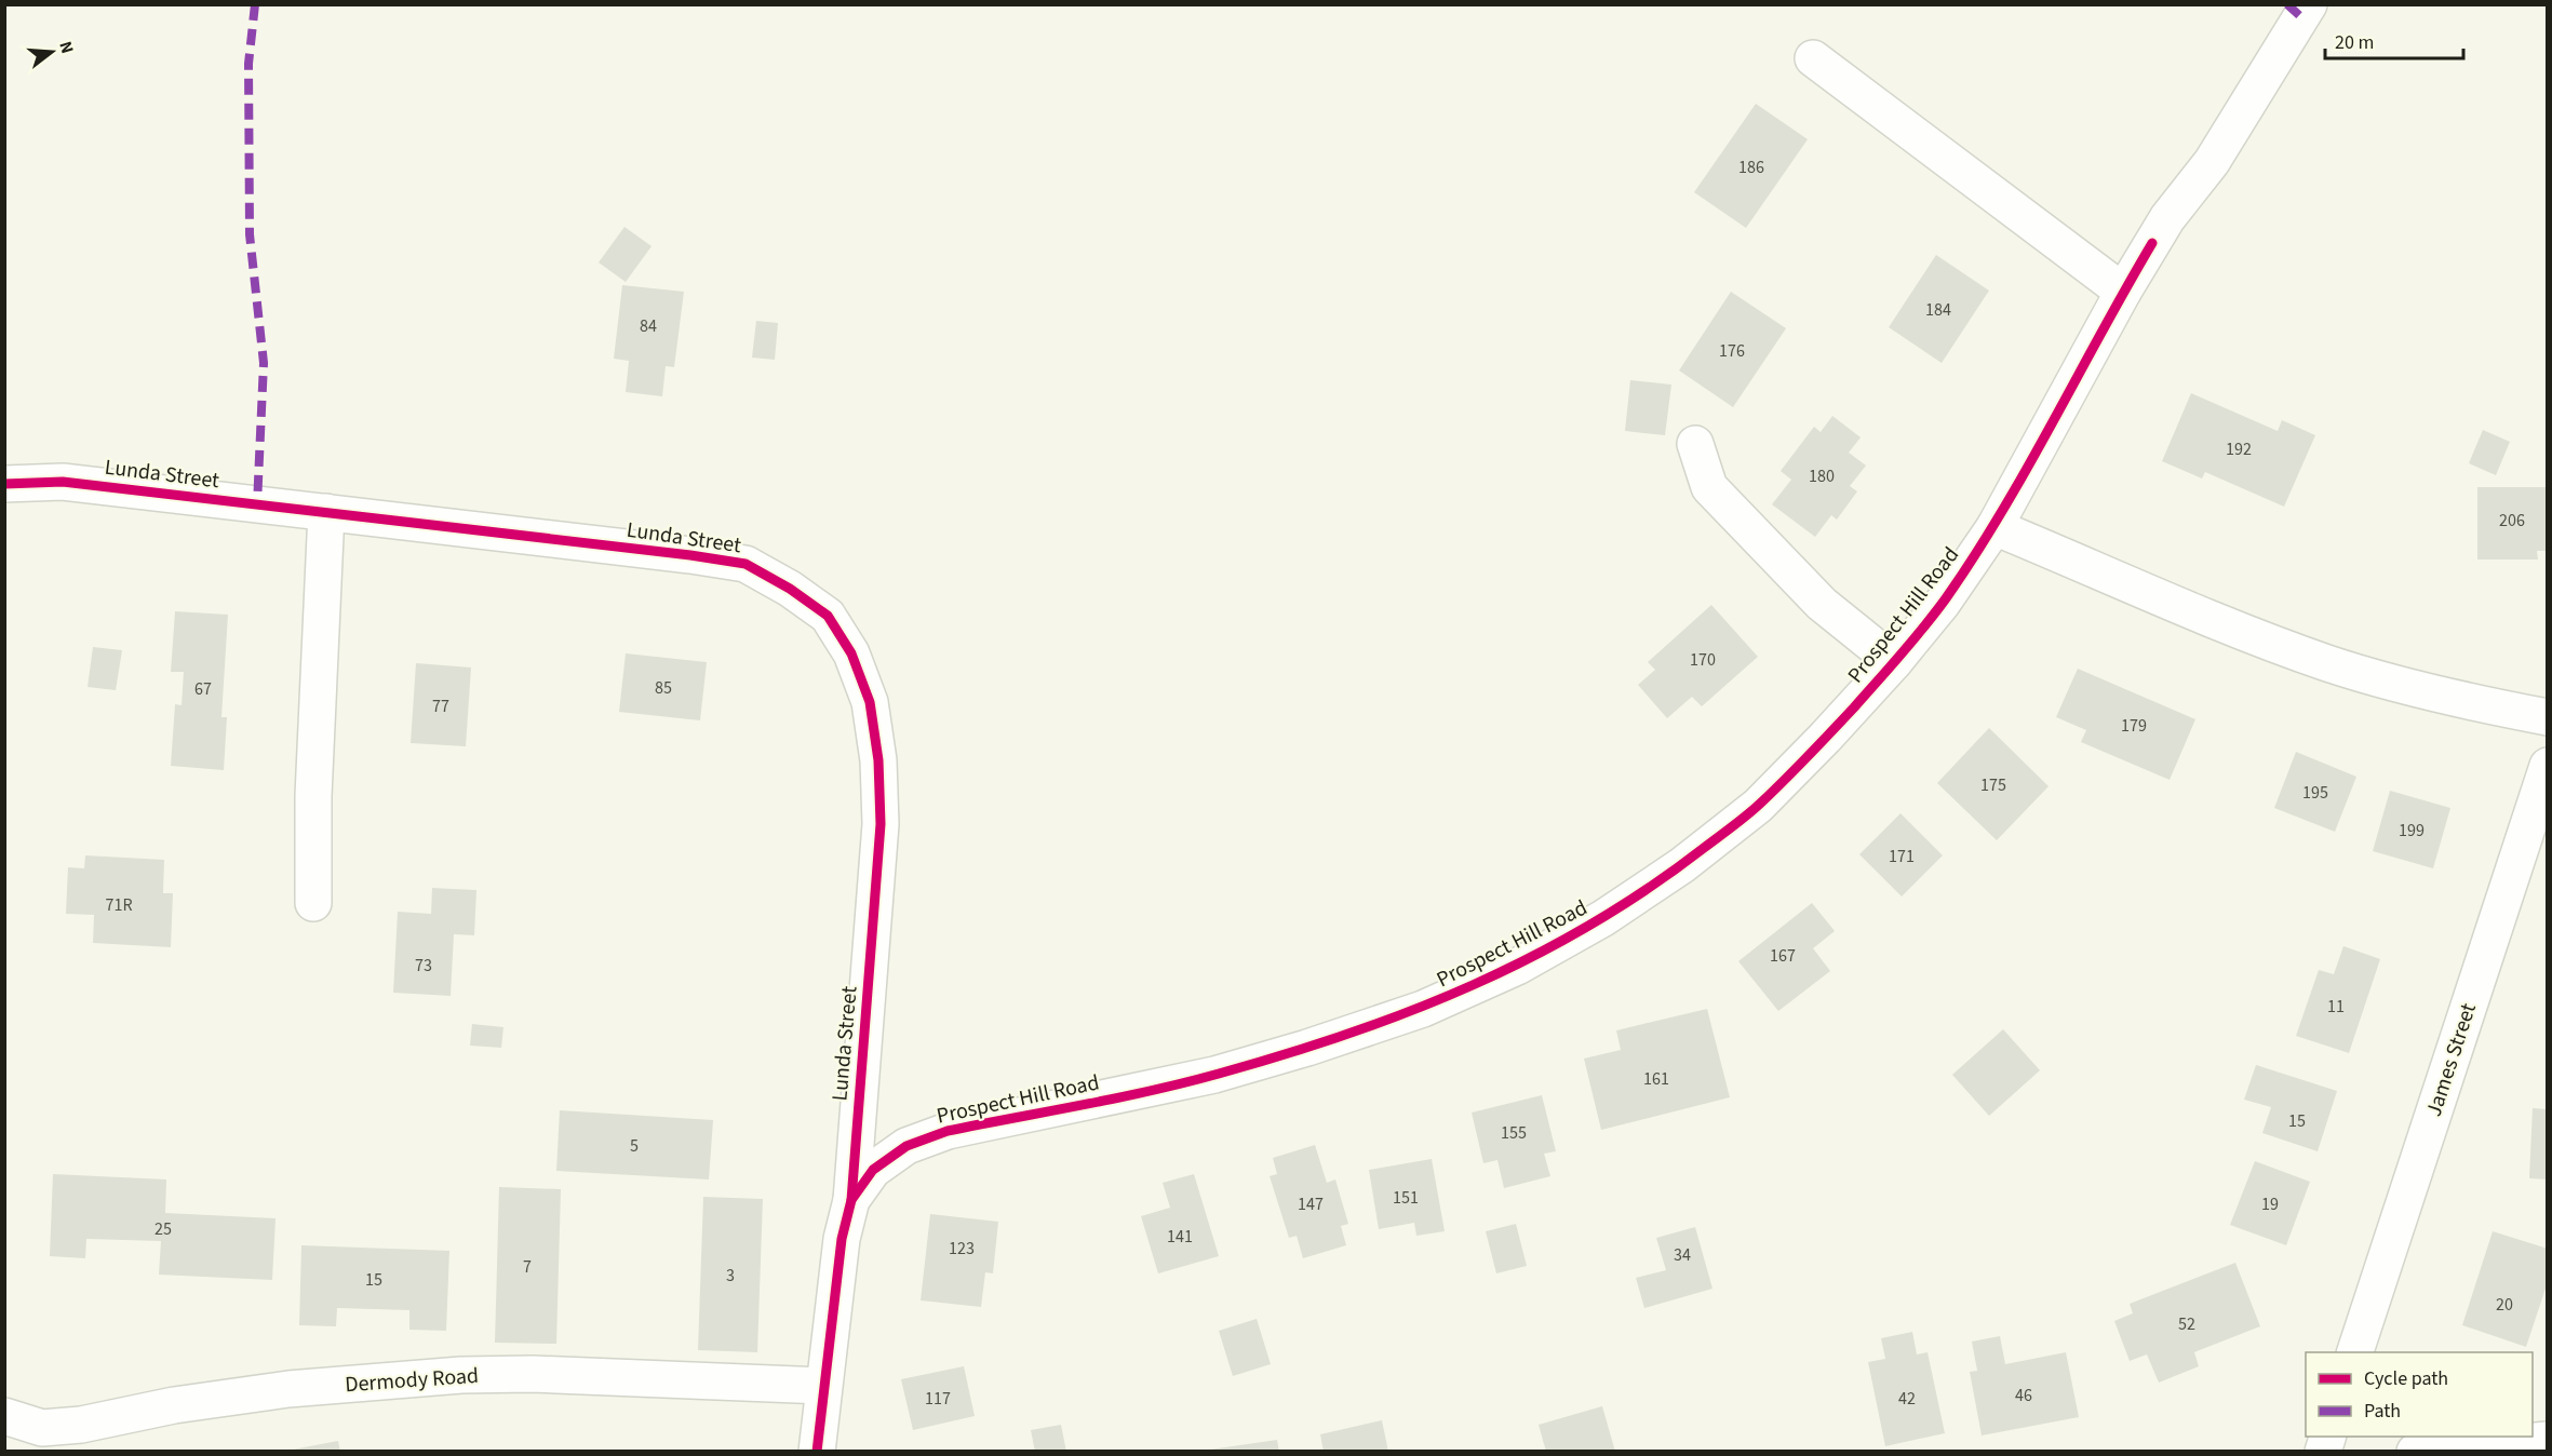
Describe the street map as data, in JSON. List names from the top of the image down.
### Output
{
  "streets": {
    "street": [
      "Lunda Street",
      "Prospect Hill Road",
      "James Street",
      "Dermody Road"
    ]
  },
  "crossings": [
    ["Lunda Street", "Prospect Hill Road"],
    ["Prospect Hill Road", "Dermody Road"]
  ],
  "house_numbers": [
    "186",
    "184",
    "84",
    "176",
    "192",
    "180",
    "206",
    "170",
    "85",
    "67",
    "77",
    "179",
    "175",
    "195",
    "199",
    "171",
    "71R",
    "167",
    "73",
    "11",
    "161",
    "15",
    "155",
    "5",
    "151",
    "147",
    "19",
    "25",
    "141",
    "123",
    "34",
    "7",
    "3",
    "15",
    "20",
    "52",
    "46",
    "117",
    "42"
  ],
  "legend": ["Cycle path", "Path"],
  "scale_bar": "20 m",
  "north": "right"
}
